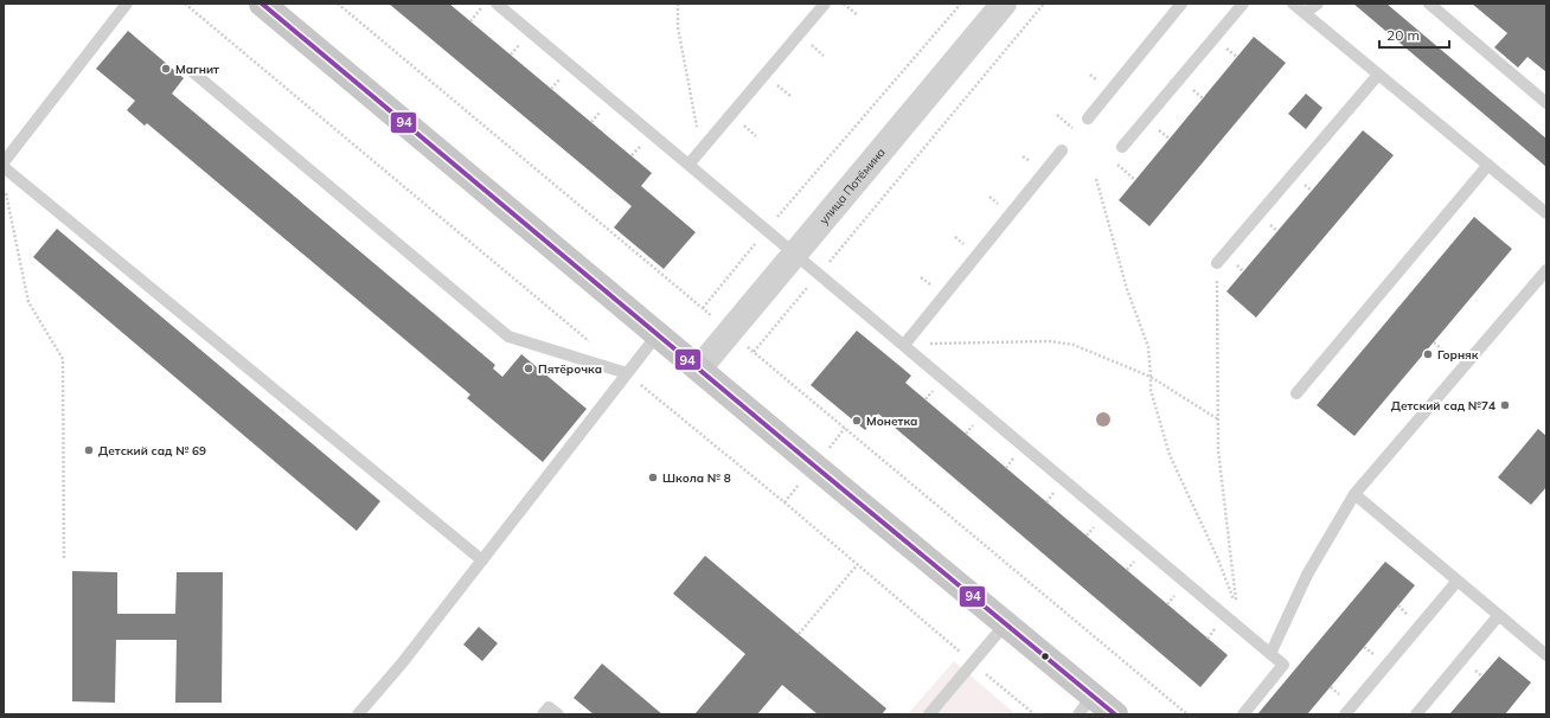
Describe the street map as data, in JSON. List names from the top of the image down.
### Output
{
  "streets": {
    "street": ["улица Потёмина"]
  },
  "places": [
    "Магнит",
    "Горняк",
    "Пятёрочка",
    "Детский сад №74",
    "Монетка",
    "Детский сад № 69",
    "Школа № 8"
  ],
  "lines": ["transit line 94"],
  "scale_bar": "20 m"
}
